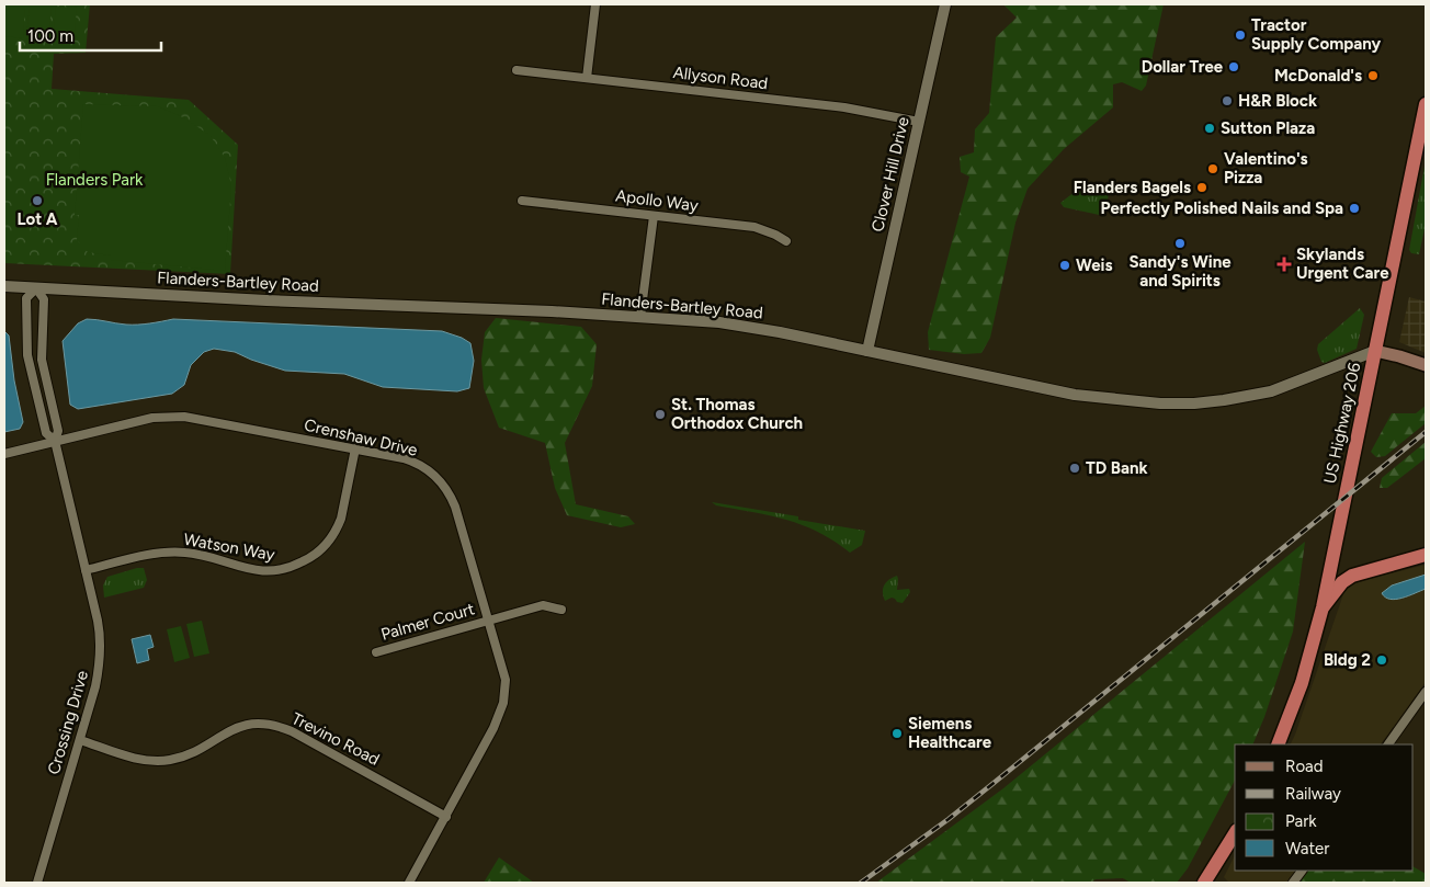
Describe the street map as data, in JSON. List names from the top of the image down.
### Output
{
  "streets": {
    "highway": ["US Highway 206"],
    "street": [
      "Allyson Road",
      "Clover Hill Drive",
      "Apollo Way",
      "Flanders-Bartley Road",
      "Crenshaw Drive",
      "Watson Way",
      "Palmer Court",
      "Crossing Drive",
      "Trevino Road"
    ]
  },
  "crossings": [
    ["Allyson Road", "Clover Hill Drive"],
    ["Clover Hill Drive", "Flanders-Bartley Road"],
    ["Flanders-Bartley Road", "US Highway 206"],
    ["Flanders-Bartley Road", "Crossing Drive"],
    ["Crenshaw Drive", "Watson Way"],
    ["Crenshaw Drive", "Palmer Court"],
    ["Crenshaw Drive", "Crossing Drive"],
    ["Crenshaw Drive", "Trevino Road"],
    ["Watson Way", "Crossing Drive"],
    ["Crossing Drive", "Trevino Road"]
  ],
  "parks": ["Flanders Park"],
  "places": {
    "other": [
      "Tractor Supply Company",
      "Dollar Tree",
      "McDonald's",
      "H&R Block",
      "Sutton Plaza",
      "Valentino's Pizza",
      "Flanders Bagels",
      "Lot A",
      "Perfectly Polished Nails and Spa",
      "Sandy's Wine and Spirits",
      "Weis",
      "St. Thomas Orthodox Church",
      "TD Bank",
      "Bldg 2",
      "Siemens Healthcare"
    ],
    "health": ["Skylands Urgent Care"]
  },
  "legend": [
    "Road",
    "Railway",
    "Park",
    "Water"
  ],
  "scale_bar": "100 m"
}
